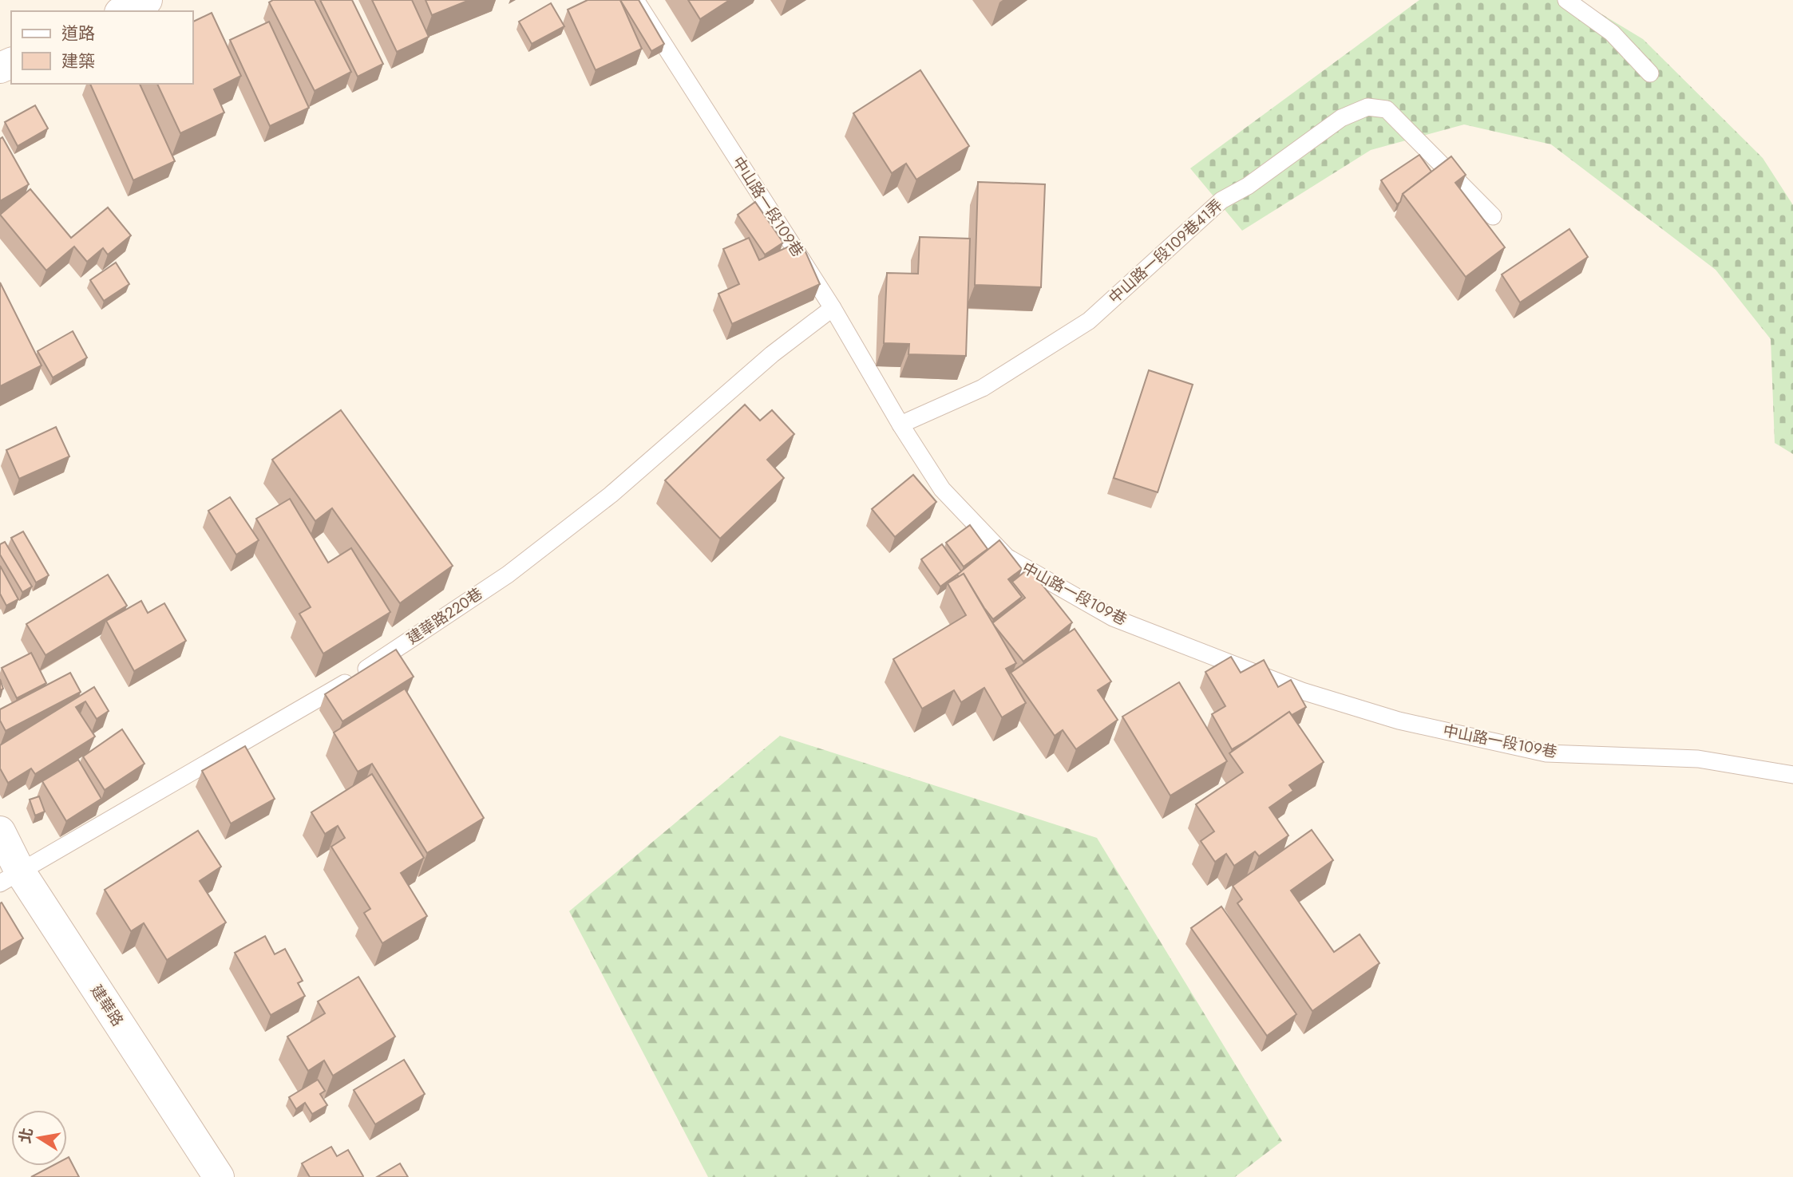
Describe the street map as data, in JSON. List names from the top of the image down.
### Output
{
  "streets": {
    "street": ["建華路"],
    "lane": ["中山路一段109巷", "中山路一段109巷41弄", "建華路220巷"]
  },
  "crossings": [
    ["中山路一段109巷", "中山路一段109巷41弄"],
    ["中山路一段109巷", "建華路220巷"],
    ["建華路220巷", "建華路"]
  ],
  "legend": ["道路", "建築"],
  "north": "left"
}
